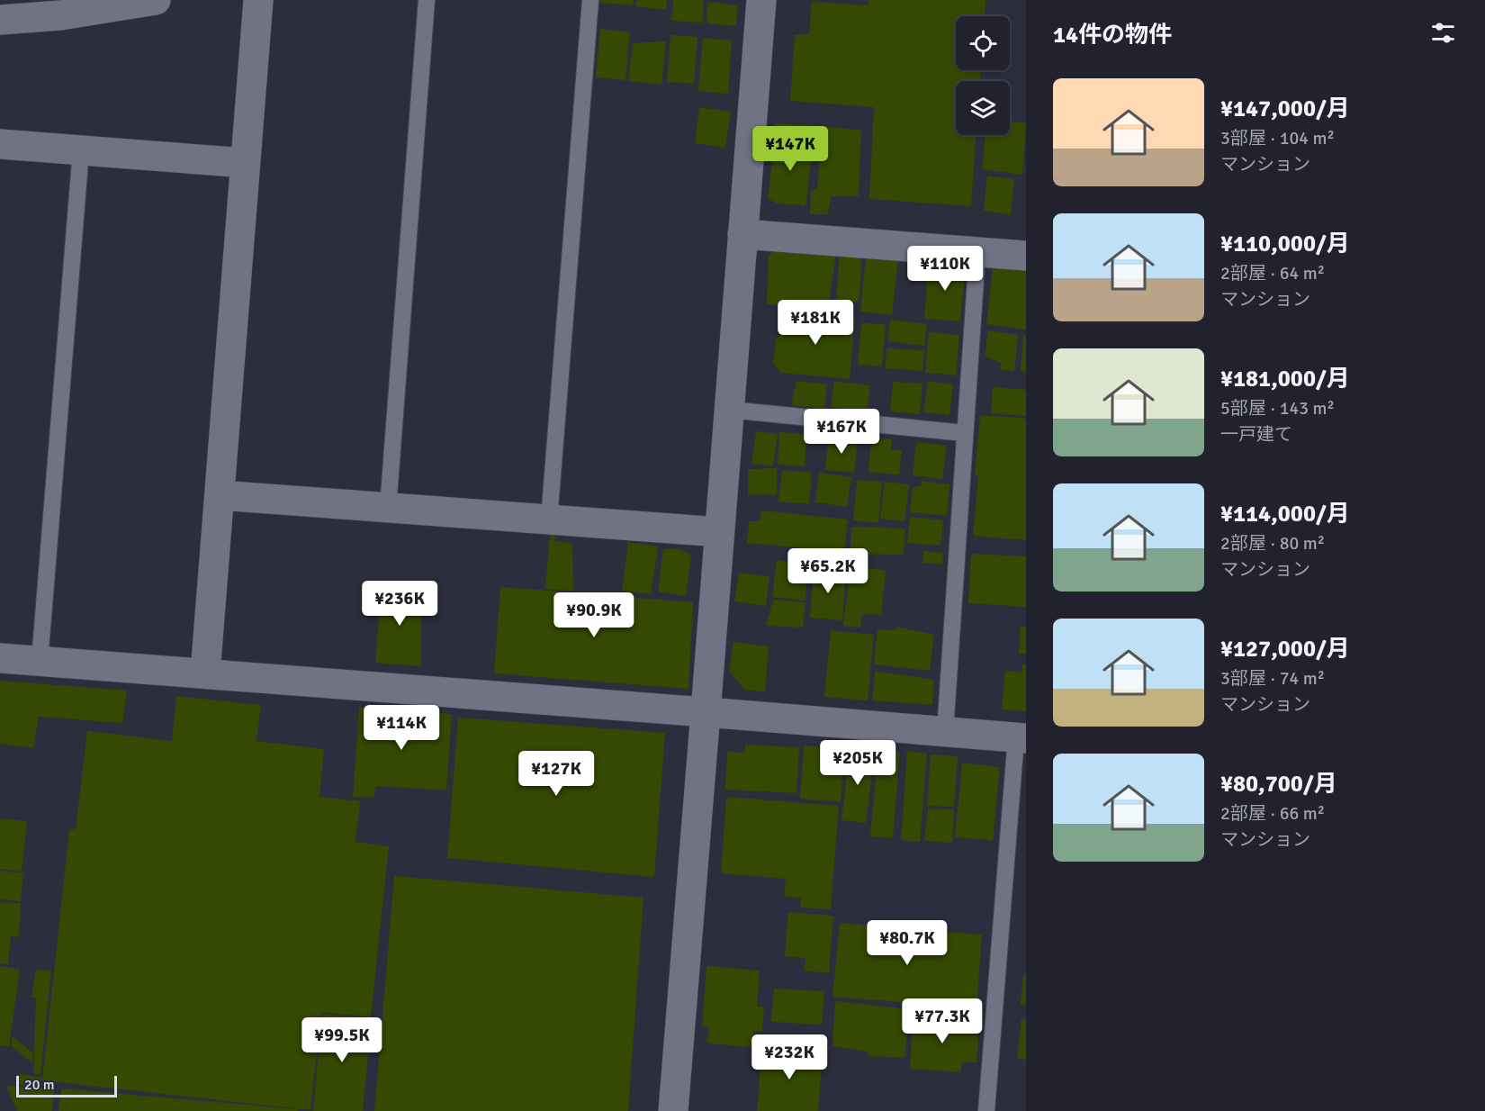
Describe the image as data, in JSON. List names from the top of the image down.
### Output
{
  "scale_bar": "20 m",
  "page": {
    "heading": "14件の物件",
    "list": [
      {
        "name": "¥147,000/月",
        "note": "3部屋 · 104 m² · マンション"
      },
      {
        "name": "¥110,000/月",
        "note": "2部屋 · 64 m² · マンション"
      },
      {
        "name": "¥181,000/月",
        "note": "5部屋 · 143 m² · 一戸建て"
      },
      {
        "name": "¥114,000/月",
        "note": "2部屋 · 80 m² · マンション"
      },
      {
        "name": "¥127,000/月",
        "note": "3部屋 · 74 m² · マンション"
      },
      {
        "name": "¥80,700/月",
        "note": "2部屋 · 66 m² · マンション"
      }
    ],
    "price": [
      "¥147K",
      "¥110K",
      "¥181K",
      "¥167K",
      "¥65.2K",
      "¥236K",
      "¥90.9K",
      "¥114K",
      "¥205K",
      "¥127K",
      "¥80.7K",
      "¥77.3K",
      "¥99.5K",
      "¥232K"
    ],
    "scale": "20 m"
  }
}
